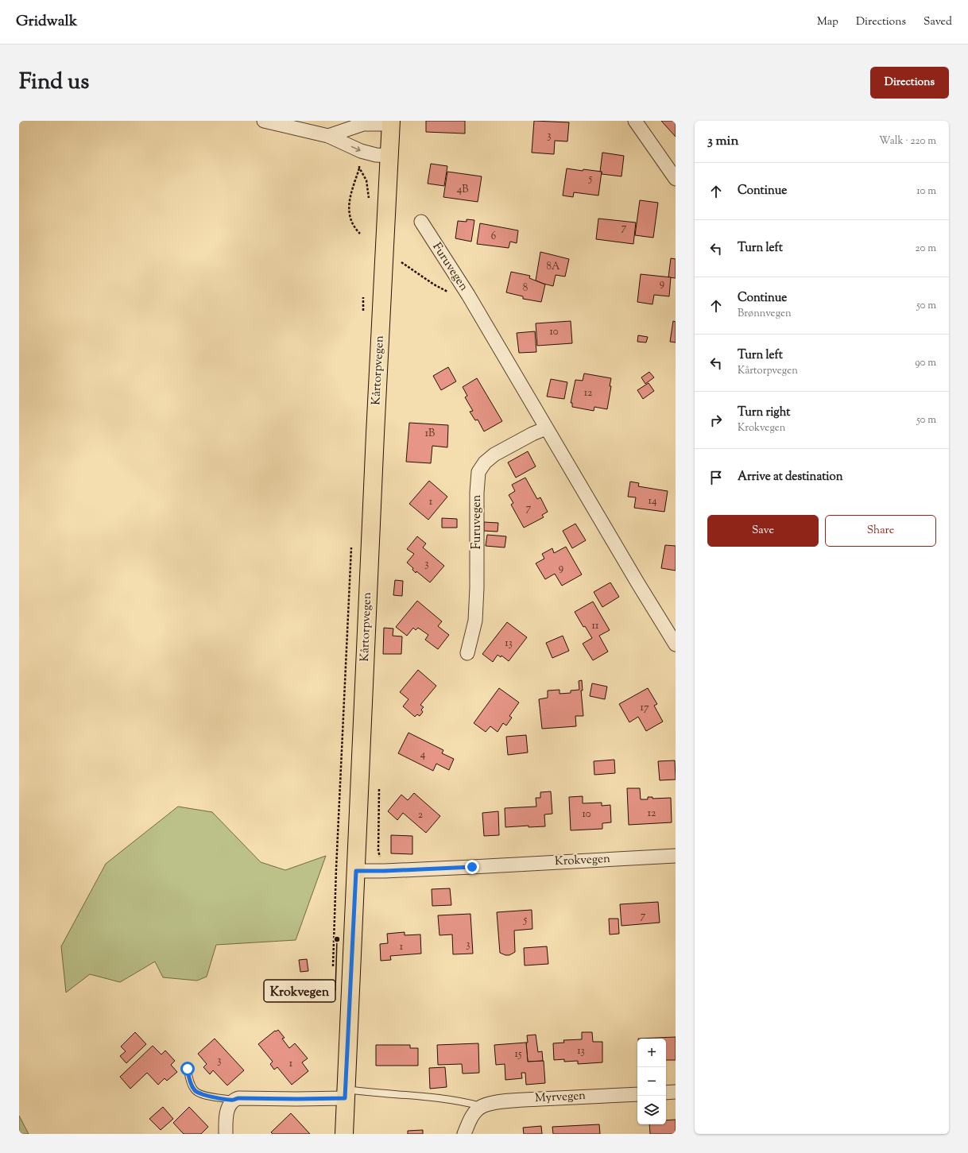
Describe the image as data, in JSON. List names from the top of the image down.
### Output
{
  "streets": {
    "main road": ["Kårtorpvegen"],
    "street": ["Furuvegen", "Krokvegen", "Myrvegen"]
  },
  "crossings": [
    ["Kårtorpvegen", "Krokvegen"]
  ],
  "places": ["Krokvegen"],
  "house_numbers": [
    "3",
    "5",
    "4B",
    "7",
    "6",
    "8A",
    "9",
    "8",
    "10",
    "12",
    "1B",
    "14",
    "1",
    "7",
    "3",
    "9",
    "11",
    "13",
    "17",
    "4",
    "12",
    "10",
    "2",
    "7",
    "5",
    "3",
    "1",
    "13",
    "15",
    "3",
    "1"
  ],
  "page": {
    "header": "Gridwalk",
    "nav": ["Map", "Directions", "Saved"],
    "title": "Find us",
    "buttons": [
      "Directions",
      ["Save", "Share"]
    ],
    "heading": ["3 min", "Walk · 220 m"],
    "list": [
      ["Continue", "10 m"],
      ["Turn left", "20 m"],
      ["Continue", "Brønnvegen", "50 m"],
      ["Turn left", "Kårtorpvegen", "90 m"],
      ["Turn right", "Krokvegen", "50 m"],
      "Arrive at destination"
    ],
    "map_buttons": ["+", "−"]
  }
}
